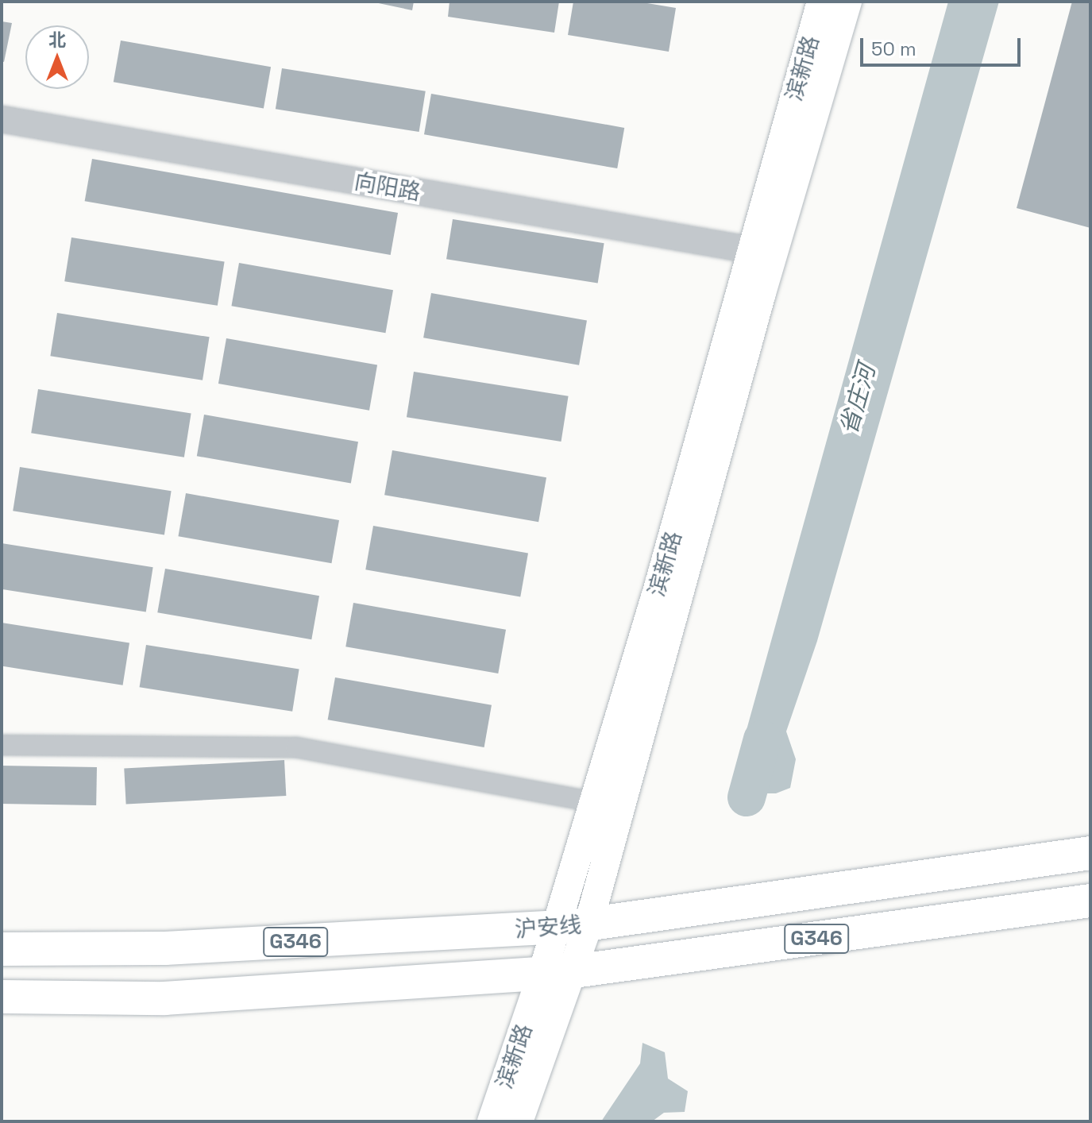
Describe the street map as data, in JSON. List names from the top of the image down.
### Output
{
  "streets": {
    "highway": ["沪安线", "G346"],
    "main road": ["滨新路"],
    "street": ["向阳路"]
  },
  "crossings": [
    ["滨新路", "向阳路"],
    ["滨新路", "沪安线"]
  ],
  "water": ["省庄河"],
  "scale_bar": "50 m",
  "north": "top"
}
